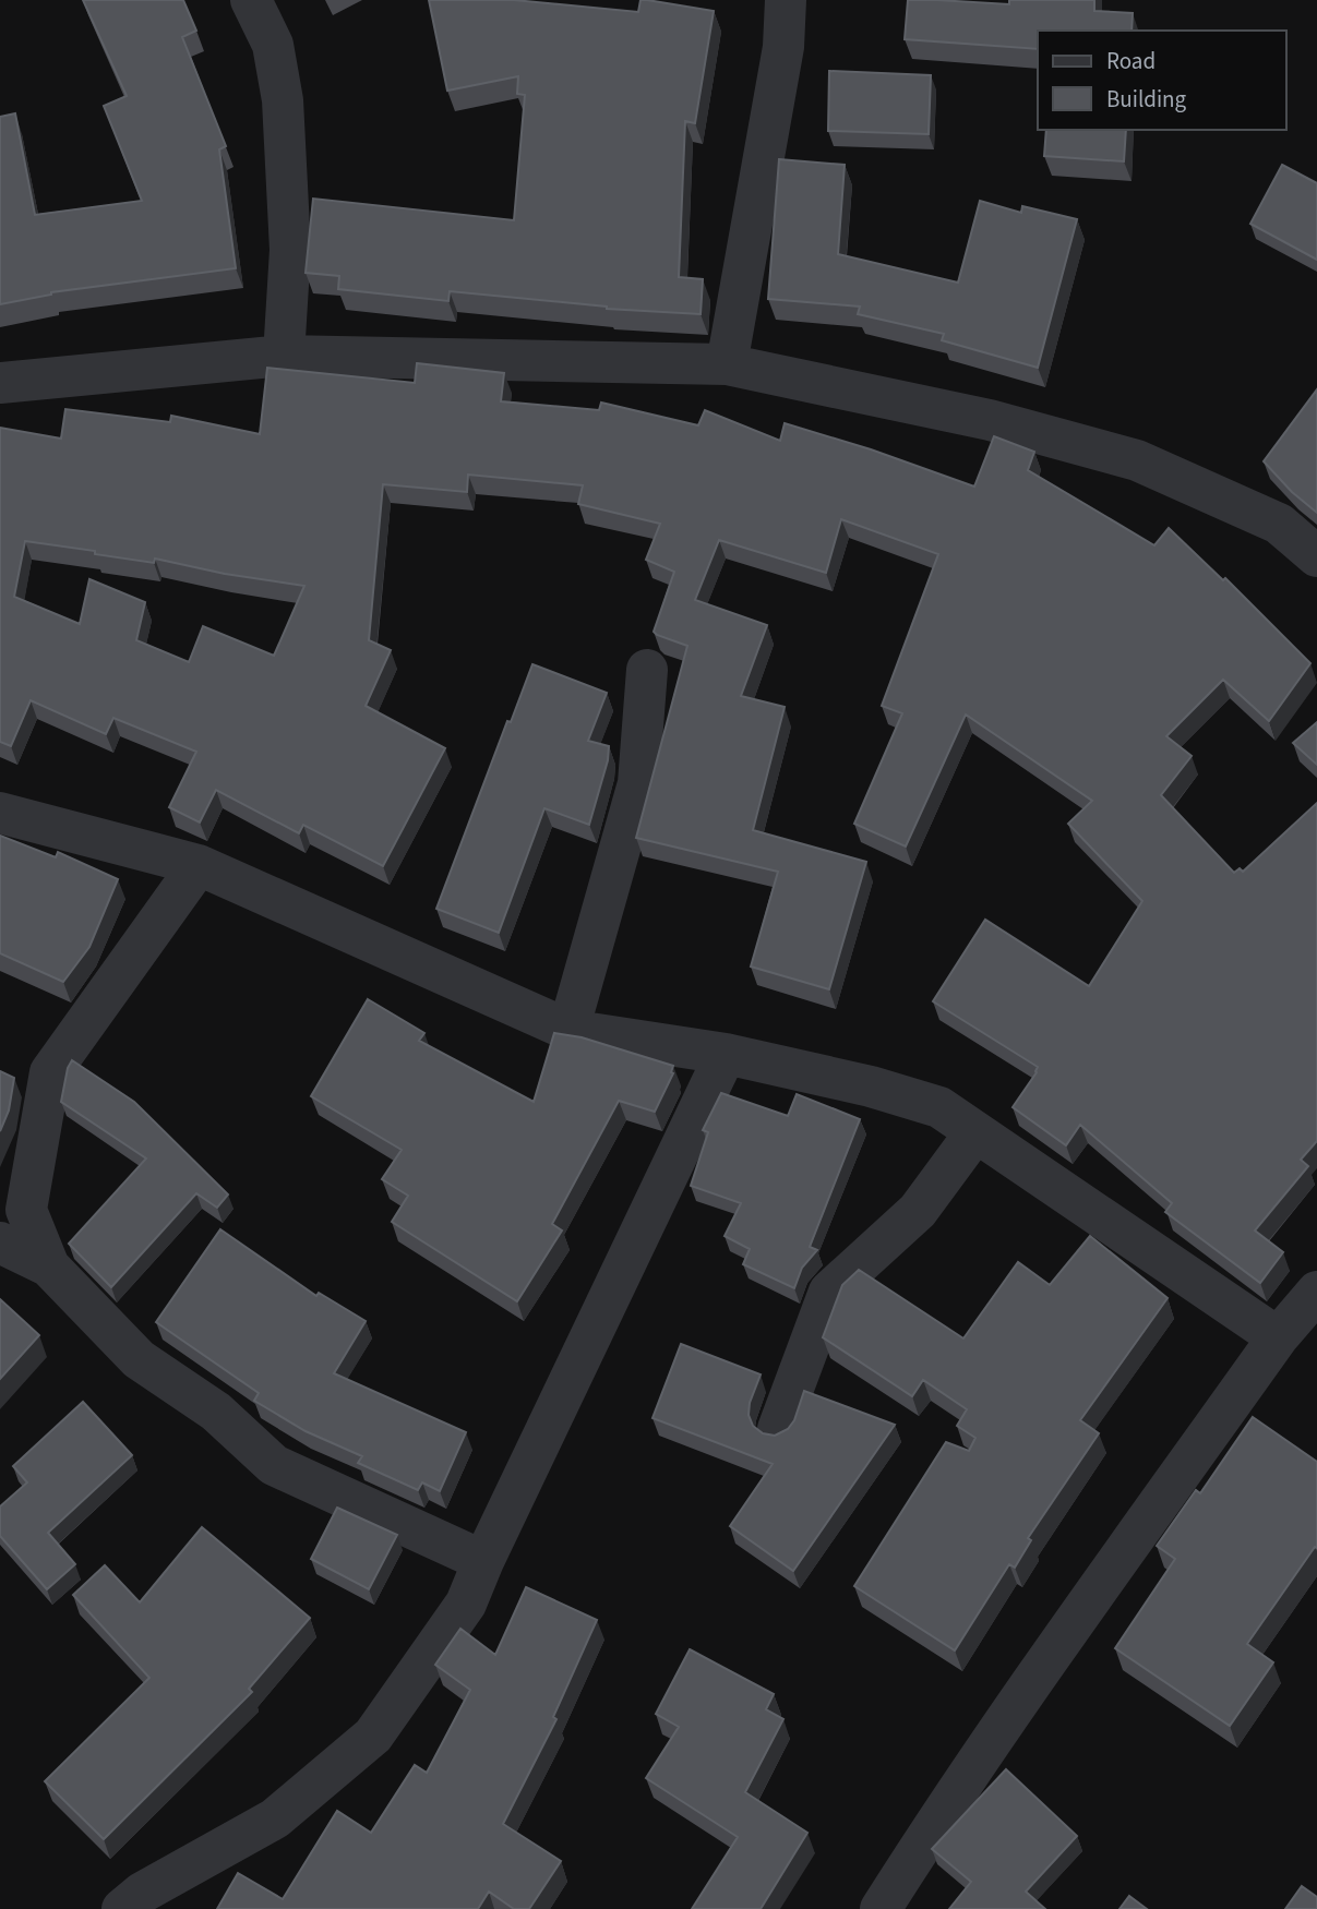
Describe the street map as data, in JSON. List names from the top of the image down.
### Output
{
  "legend": ["Road", "Building"]
}
